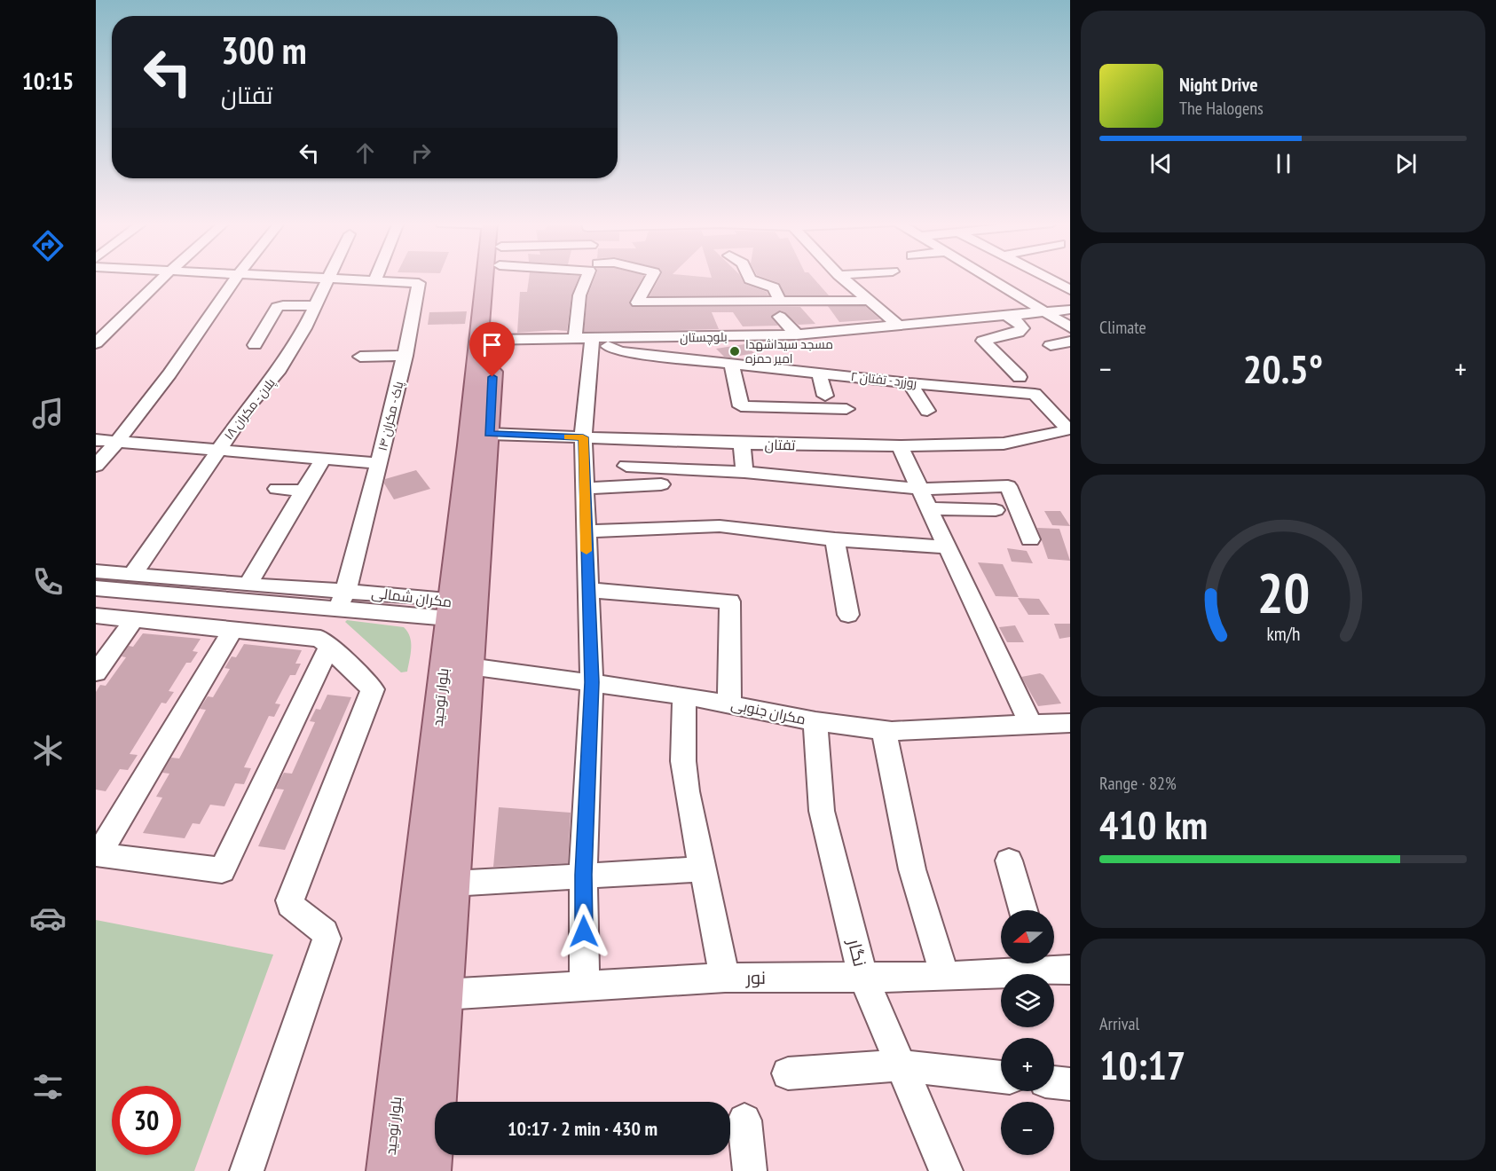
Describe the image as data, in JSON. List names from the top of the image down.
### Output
{
  "streets": {
    "main road": ["بلوار توحید"],
    "street": [
      "بلوچستان",
      "روزرد - تفتان ۲",
      "پلان - مکران ۱۸",
      "پاک - مکران ۱۴",
      "تفتان",
      "مکران شمالی",
      "مکران جنوبی",
      "نگار",
      "نور"
    ]
  },
  "crossings": [
    ["بلوچستان", "روزرد - تفتان ۲"],
    ["بلوچستان", "بلوار توحید"],
    ["روزرد - تفتان ۲", "تفتان"],
    ["پلان - مکران ۱۸", "مکران شمالی"],
    ["پاک - مکران ۱۴", "مکران شمالی"],
    ["تفتان", "بلوار توحید"],
    ["مکران شمالی", "بلوار توحید"],
    ["بلوار توحید", "مکران جنوبی"],
    ["بلوار توحید", "نور"],
    ["مکران جنوبی", "نگار"],
    ["نگار", "نور"]
  ],
  "places": ["مسجد سیداشهدا امیر حمزه"],
  "north": "left",
  "page": {
    "tabs": "10:15",
    "turn": ["300 m", "تفتان"],
    "song": ["Night Drive", "The Halogens"],
    "tile": [
      "Climate",
      ["Range · 82%", "410 km"],
      ["Arrival", "10:17"]
    ],
    "heat": ["−", "20.5°", "+"],
    "map_buttons": ["+", "−"],
    "limit": "30",
    "trip": "10:17 · 2 min · 430 m",
    "gauge": ["20", "km/h"]
  }
}
